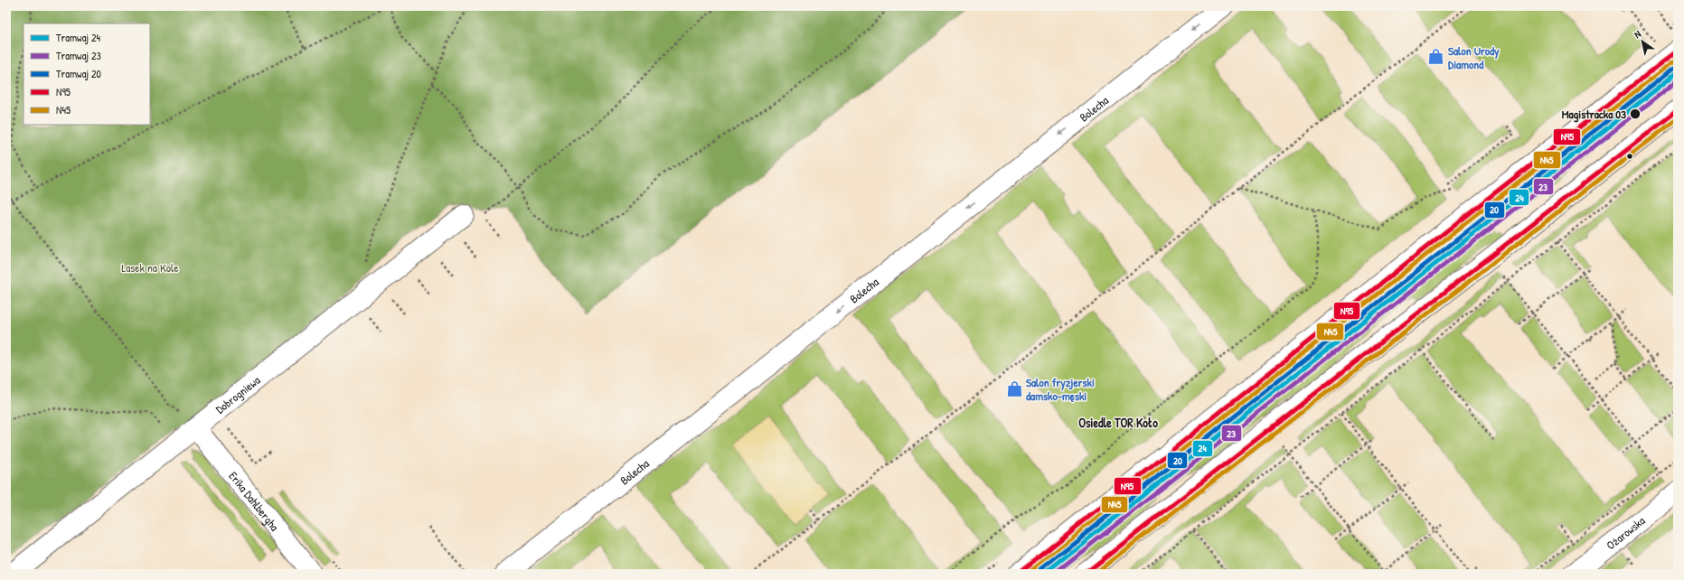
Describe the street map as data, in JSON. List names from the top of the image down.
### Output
{
  "streets": {
    "street": [
      "Bolecha",
      "Dobrogniewa",
      "Erika Dahlbergha",
      "Ożarowska"
    ]
  },
  "crossings": [
    ["Dobrogniewa", "Erika Dahlbergha"]
  ],
  "one_way": ["Bolecha"],
  "districts": ["Osiedle TOR Koło"],
  "parks": ["Lasek na Kole"],
  "places": {
    "shop": ["Salon Urody Diamond", "Salon fryzjerski damsko-męski"],
    "other": ["Magistracka 03"]
  },
  "lines": [
    "transit line N95",
    "transit line N45",
    "tram line 20",
    "tram line 24",
    "tram line 23"
  ],
  "legend": [
    "Tramwaj 24",
    "Tramwaj 23",
    "Tramwaj 20",
    "N95",
    "N45"
  ],
  "north": "top left"
}
